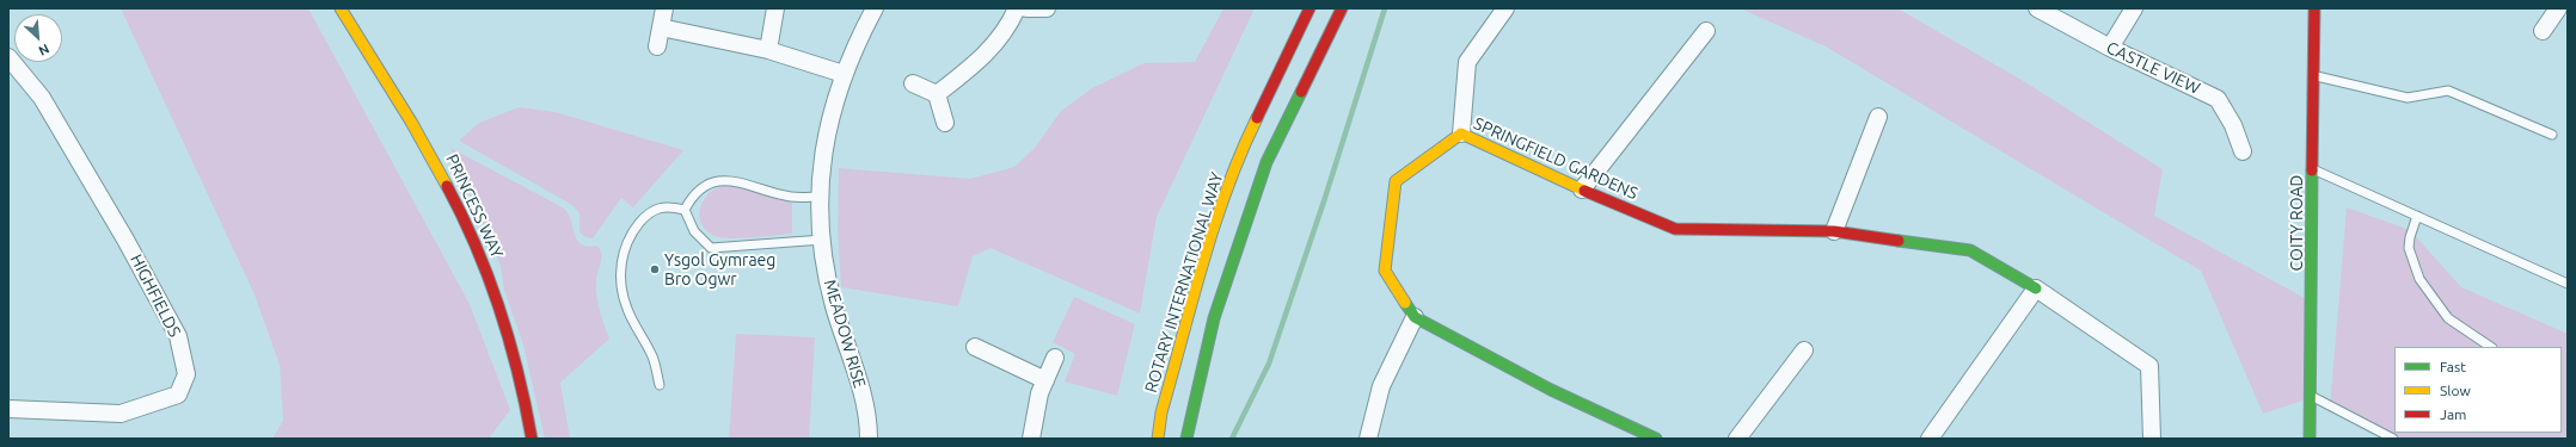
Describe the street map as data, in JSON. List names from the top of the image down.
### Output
{
  "streets": {
    "street": [
      "CASTLE VIEW",
      "SPRINGFIELD GARDENS",
      "PRINCESS WAY",
      "COITY ROAD",
      "ROTARY INTERNATIONAL WAY",
      "HIGHFIELDS",
      "MEADOW RISE"
    ]
  },
  "places": ["Ysgol Gymraeg Bro Ogwr"],
  "legend": ["Fast", "Slow", "Jam"],
  "north": "bottom right"
}
